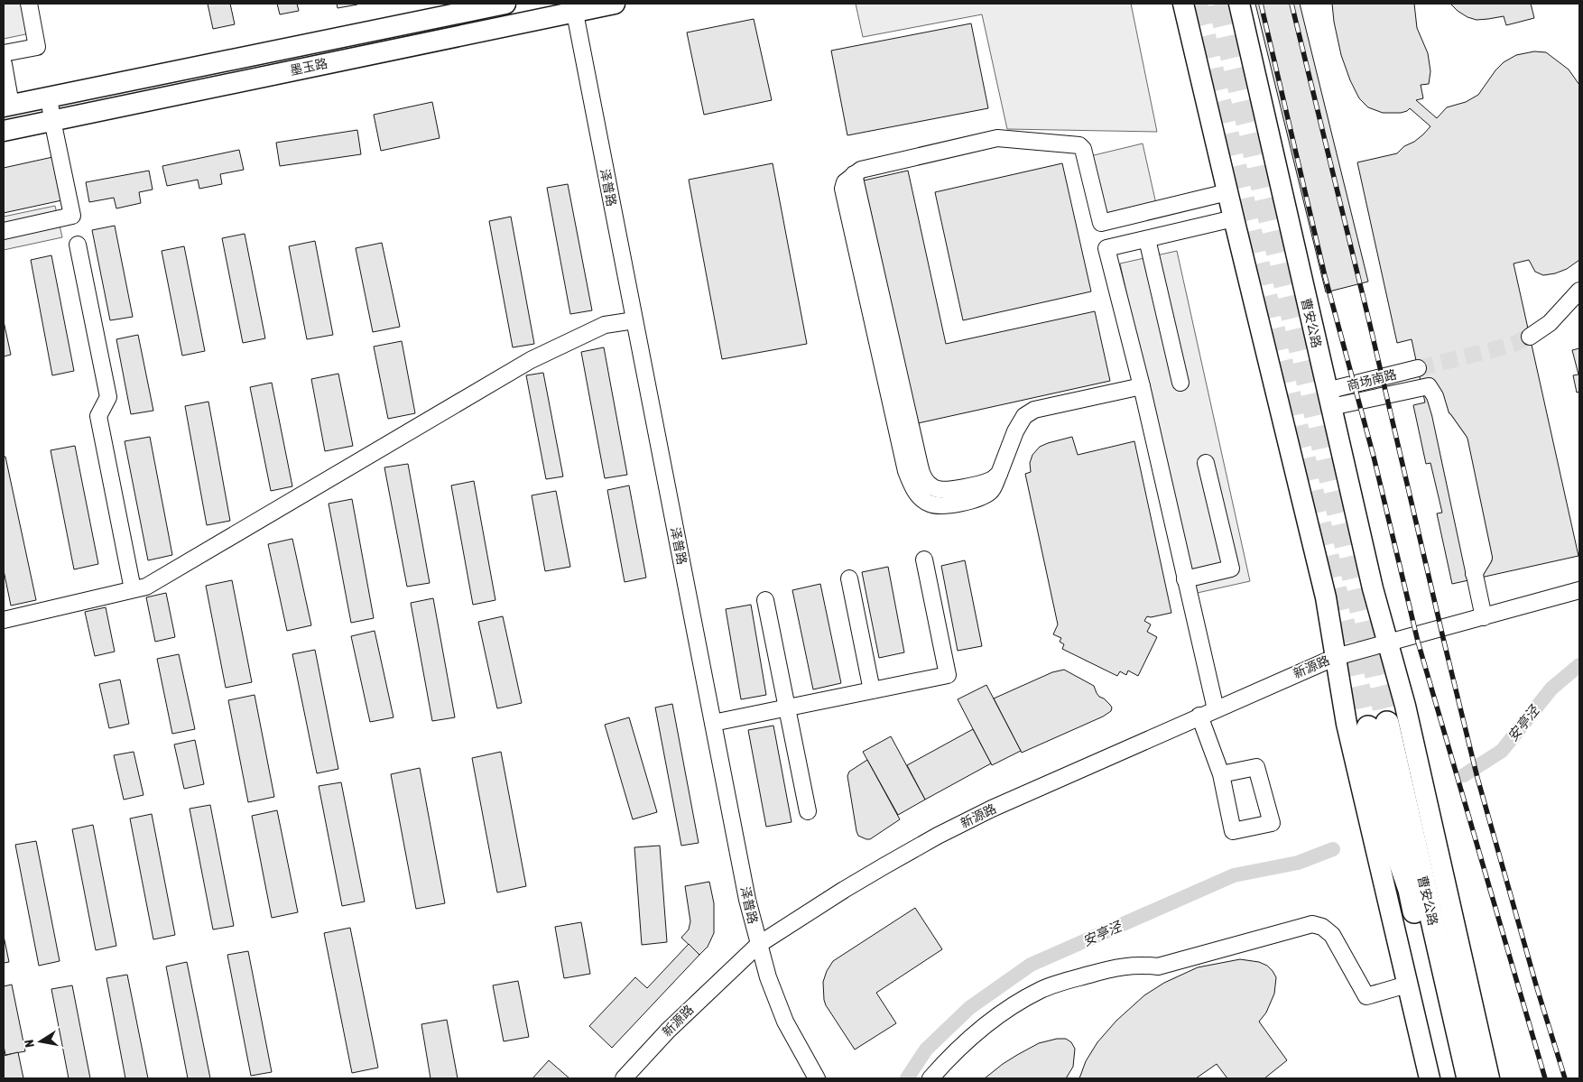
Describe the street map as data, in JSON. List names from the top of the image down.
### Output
{
  "streets": {
    "highway": ["曹安公路"],
    "main road": ["墨玉路"],
    "street": ["泽普路", "商场南路", "新源路"]
  },
  "crossings": [
    ["墨玉路", "泽普路"],
    ["泽普路", "新源路"],
    ["曹安公路", "商场南路"],
    ["曹安公路", "新源路"]
  ],
  "water": ["安亭泾"],
  "north": "left"
}
